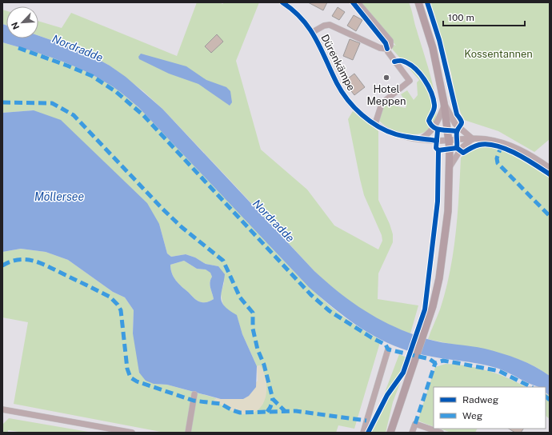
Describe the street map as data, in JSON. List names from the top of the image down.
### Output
{
  "streets": {
    "street": ["Dürenkämpe"]
  },
  "water": ["Nordradde", "Möllersee"],
  "parks": ["Kossentannen"],
  "places": ["Hotel Meppen"],
  "legend": ["Radweg", "Weg"],
  "scale_bar": "100 m",
  "north": "bottom left"
}
